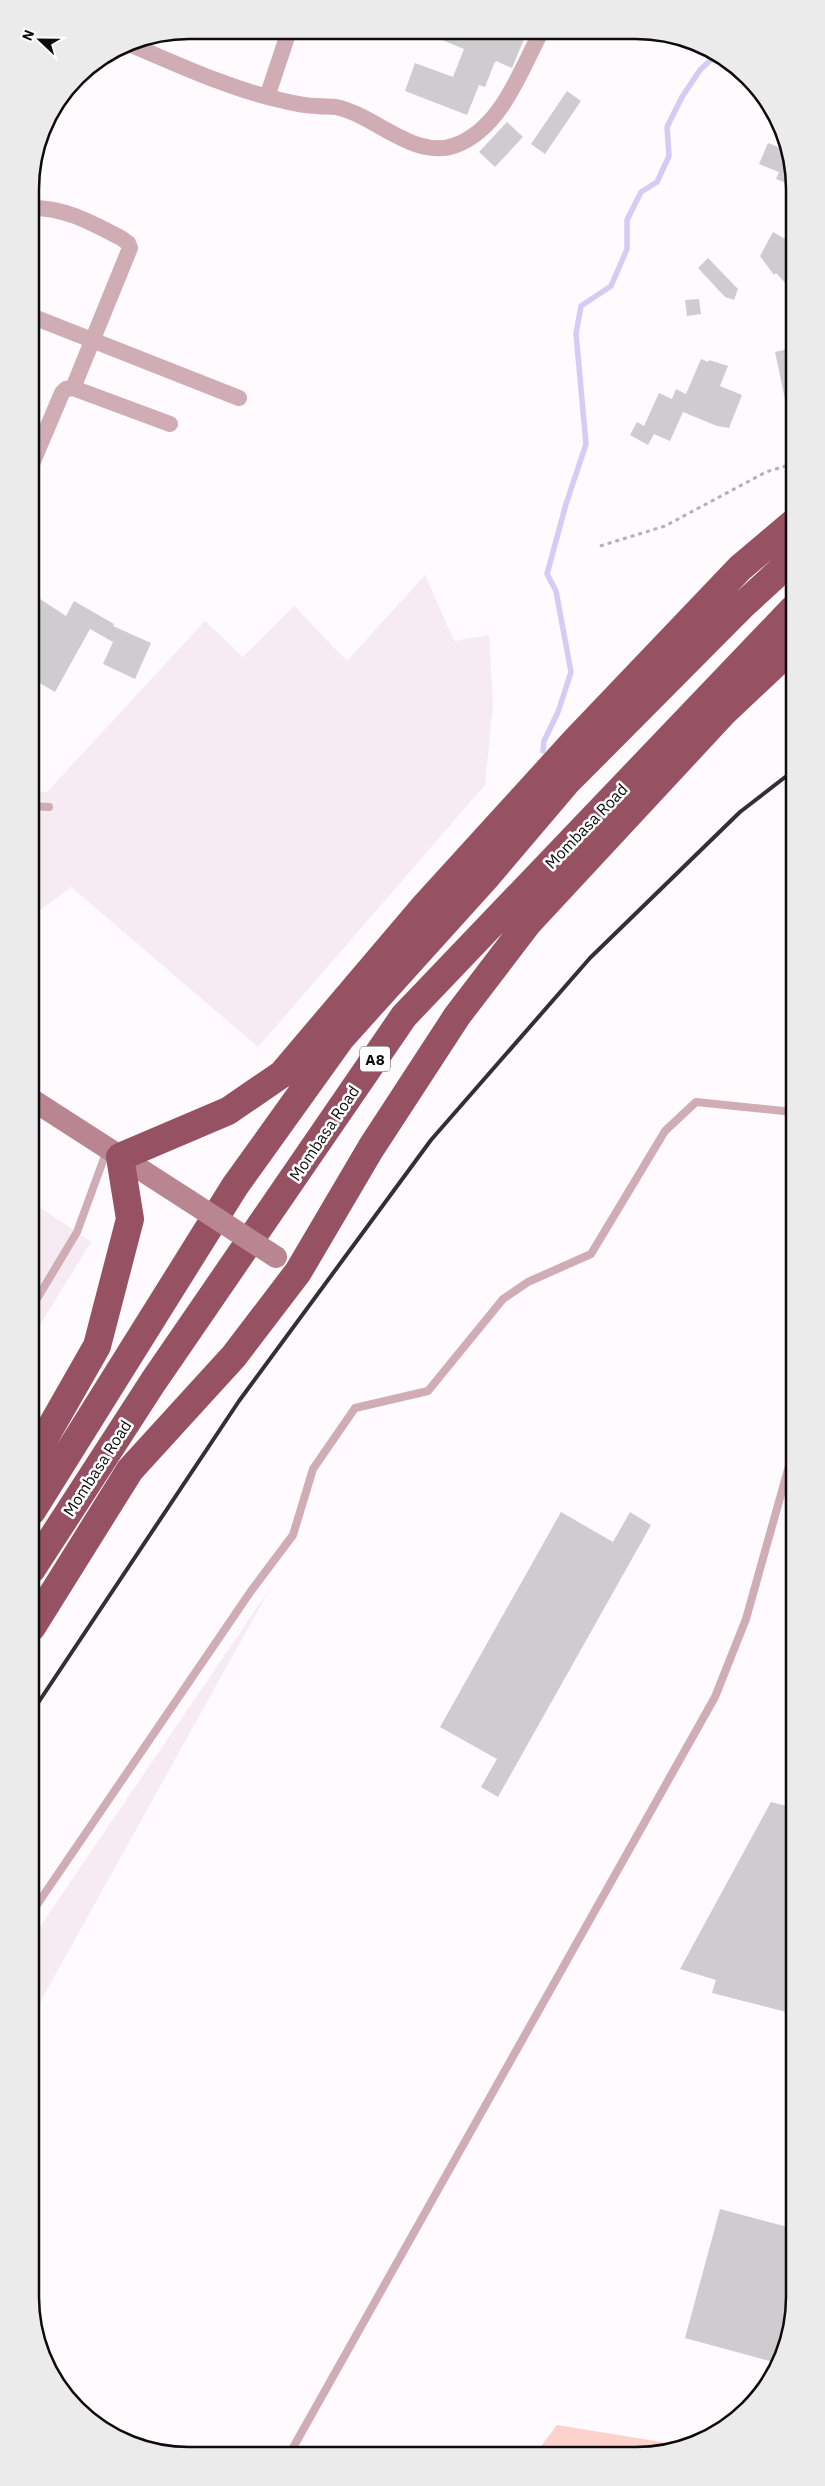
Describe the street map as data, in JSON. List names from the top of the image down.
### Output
{
  "streets": {
    "highway": ["Mombasa Road", "A8"]
  },
  "north": "left"
}
